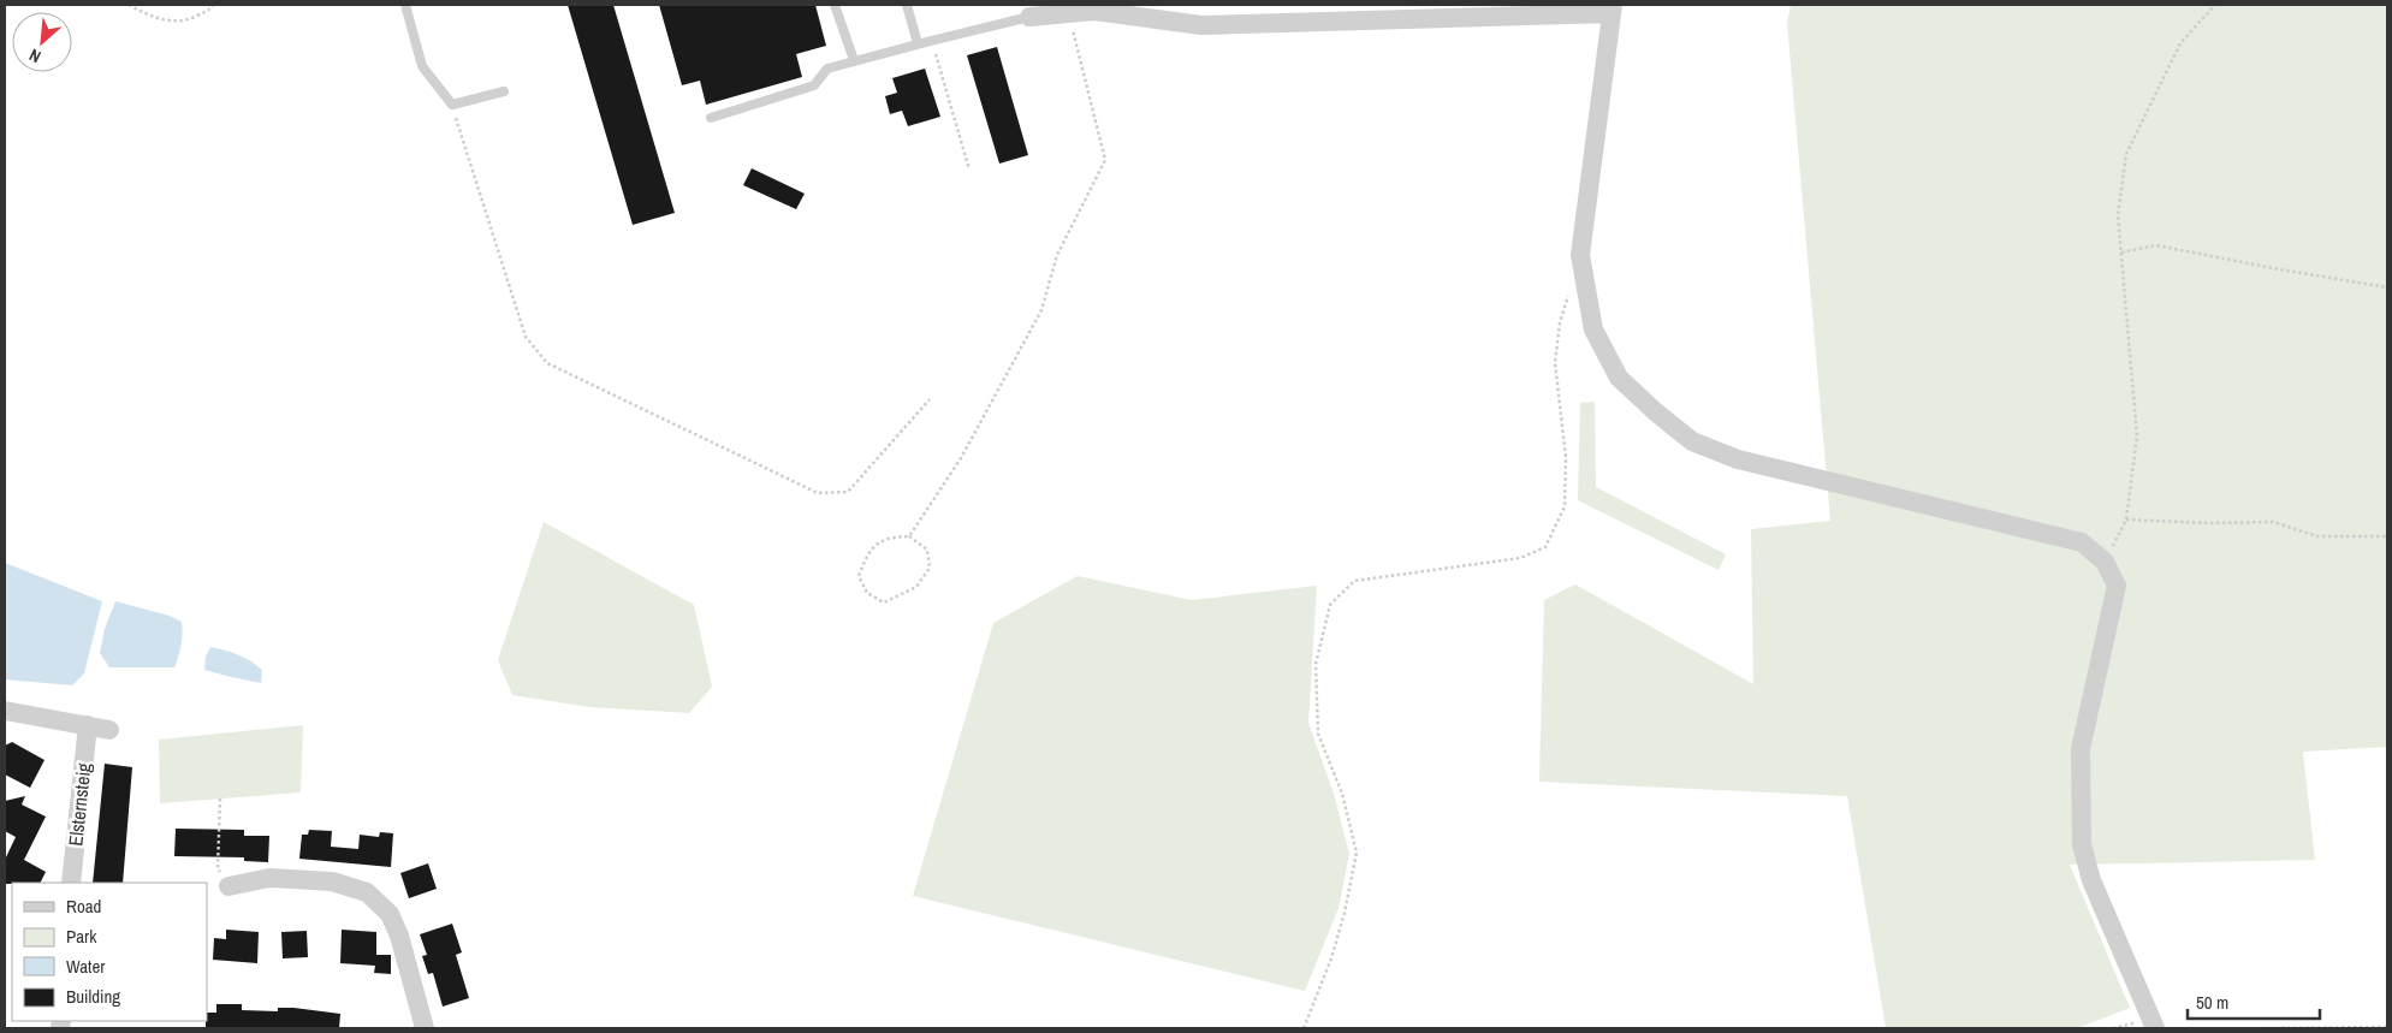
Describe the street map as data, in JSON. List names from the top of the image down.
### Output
{
  "streets": {
    "street": ["Elsternsteig"]
  },
  "legend": [
    "Road",
    "Park",
    "Water",
    "Building"
  ],
  "scale_bar": "50 m",
  "north": "bottom left"
}
